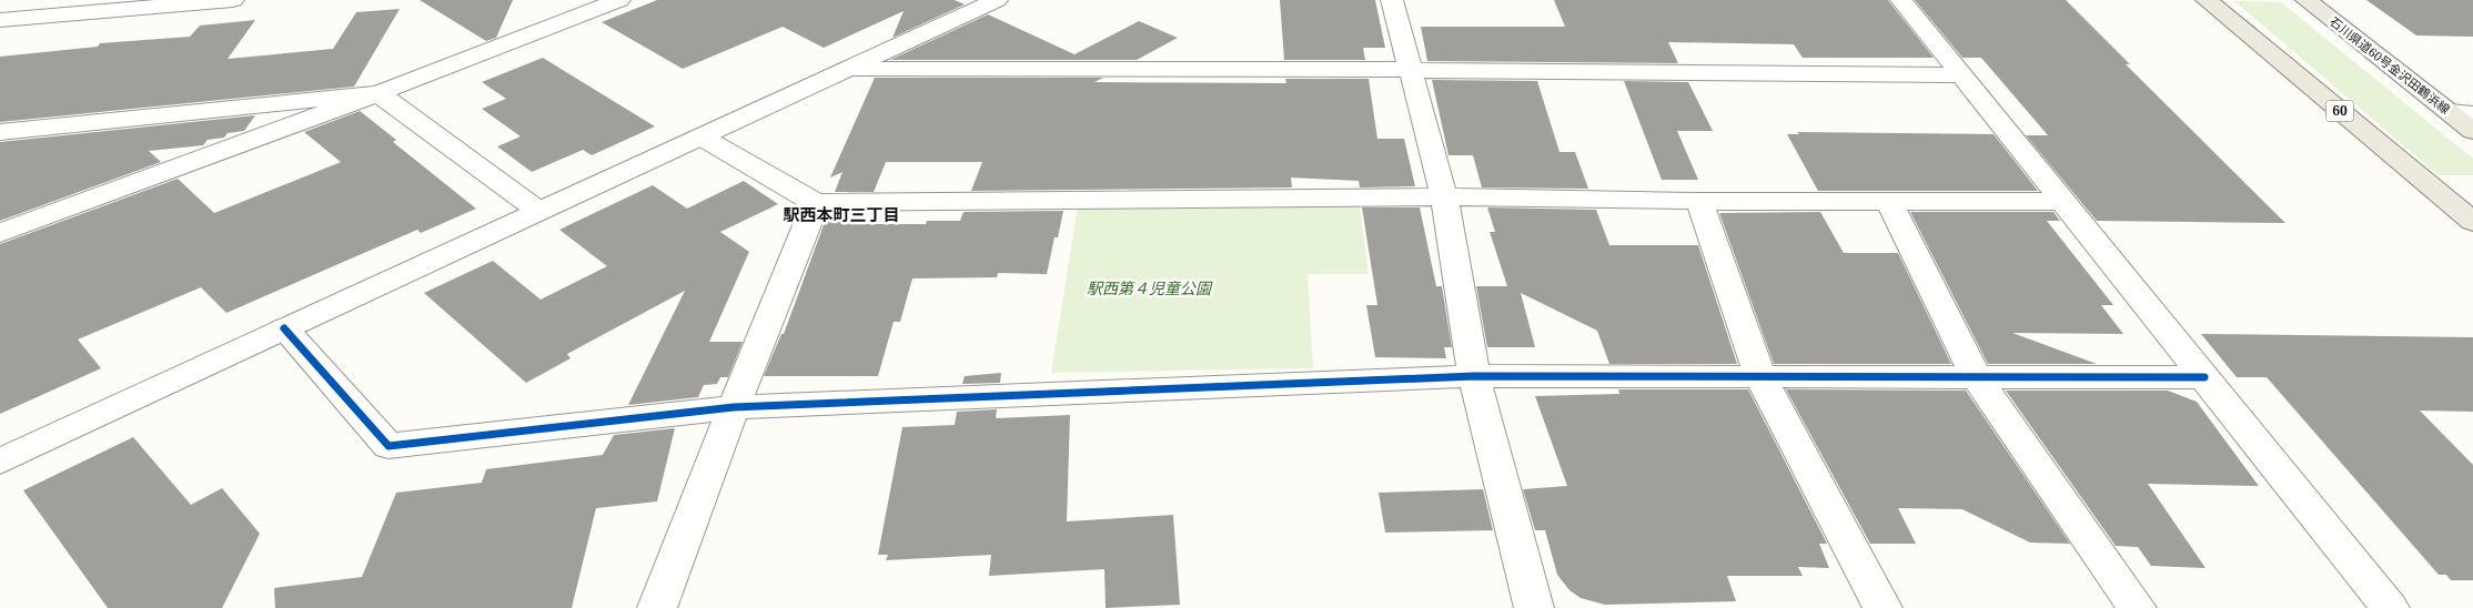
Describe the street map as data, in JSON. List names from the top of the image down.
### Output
{
  "streets": {
    "main road": ["石川県道60号金沢田鶴浜線", "60"]
  },
  "districts": ["駅西本町三丁目"],
  "parks": ["駅西第４児童公園"]
}
